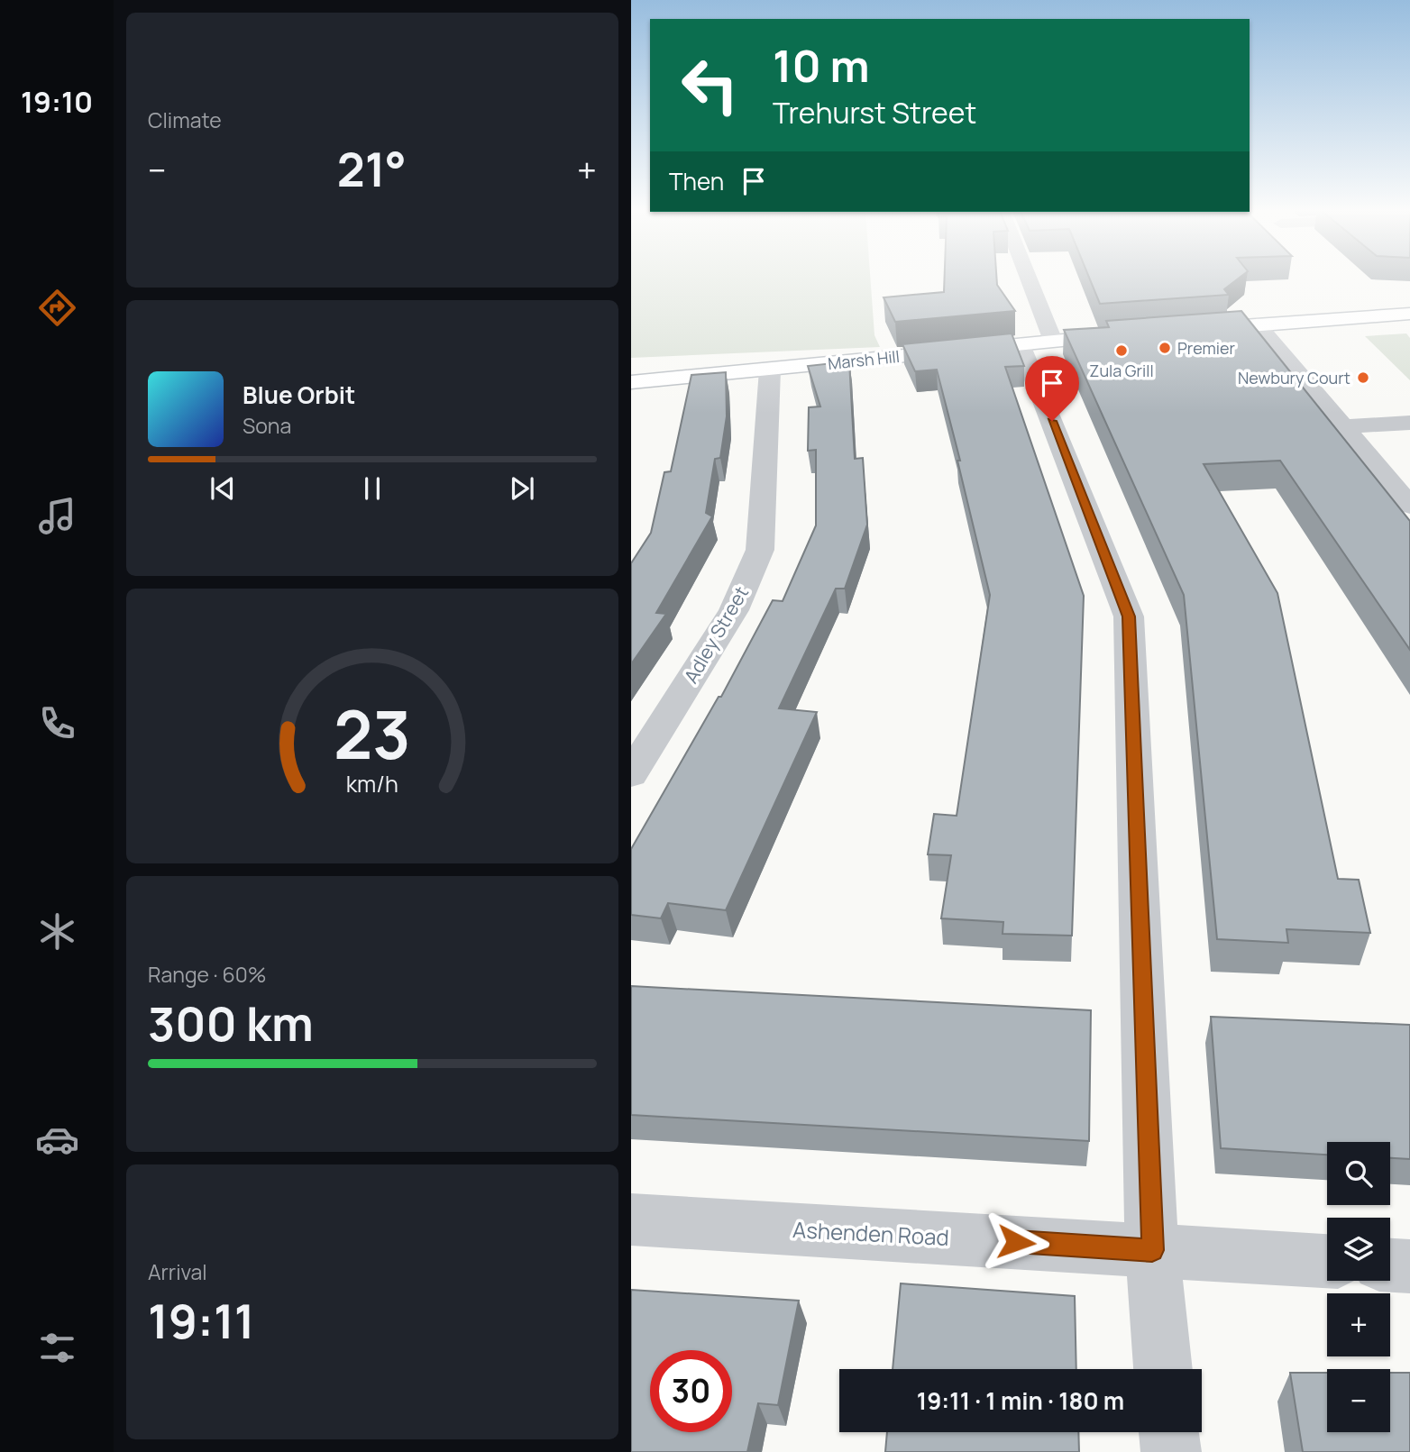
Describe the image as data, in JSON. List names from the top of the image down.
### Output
{
  "streets": {
    "main road": ["Marsh Hill"],
    "street": ["Adley Street", "Ashenden Road"]
  },
  "crossings": [
    ["Marsh Hill", "Adley Street"]
  ],
  "places": ["Premier", "Zula Grill", "Newbury Court"],
  "page": {
    "tabs": "19:10",
    "tile": [
      "Climate",
      ["Range · 60%", "300 km"],
      ["Arrival", "19:11"]
    ],
    "turn": ["10 m", "Trehurst Street"],
    "heat": ["−", "21°", "+"],
    "then": "Then",
    "song": ["Blue Orbit", "Sona"],
    "map_buttons": ["+", "−"],
    "limit": "30",
    "trip": "19:11 · 1 min · 180 m",
    "gauge": ["23", "km/h"]
  }
}
